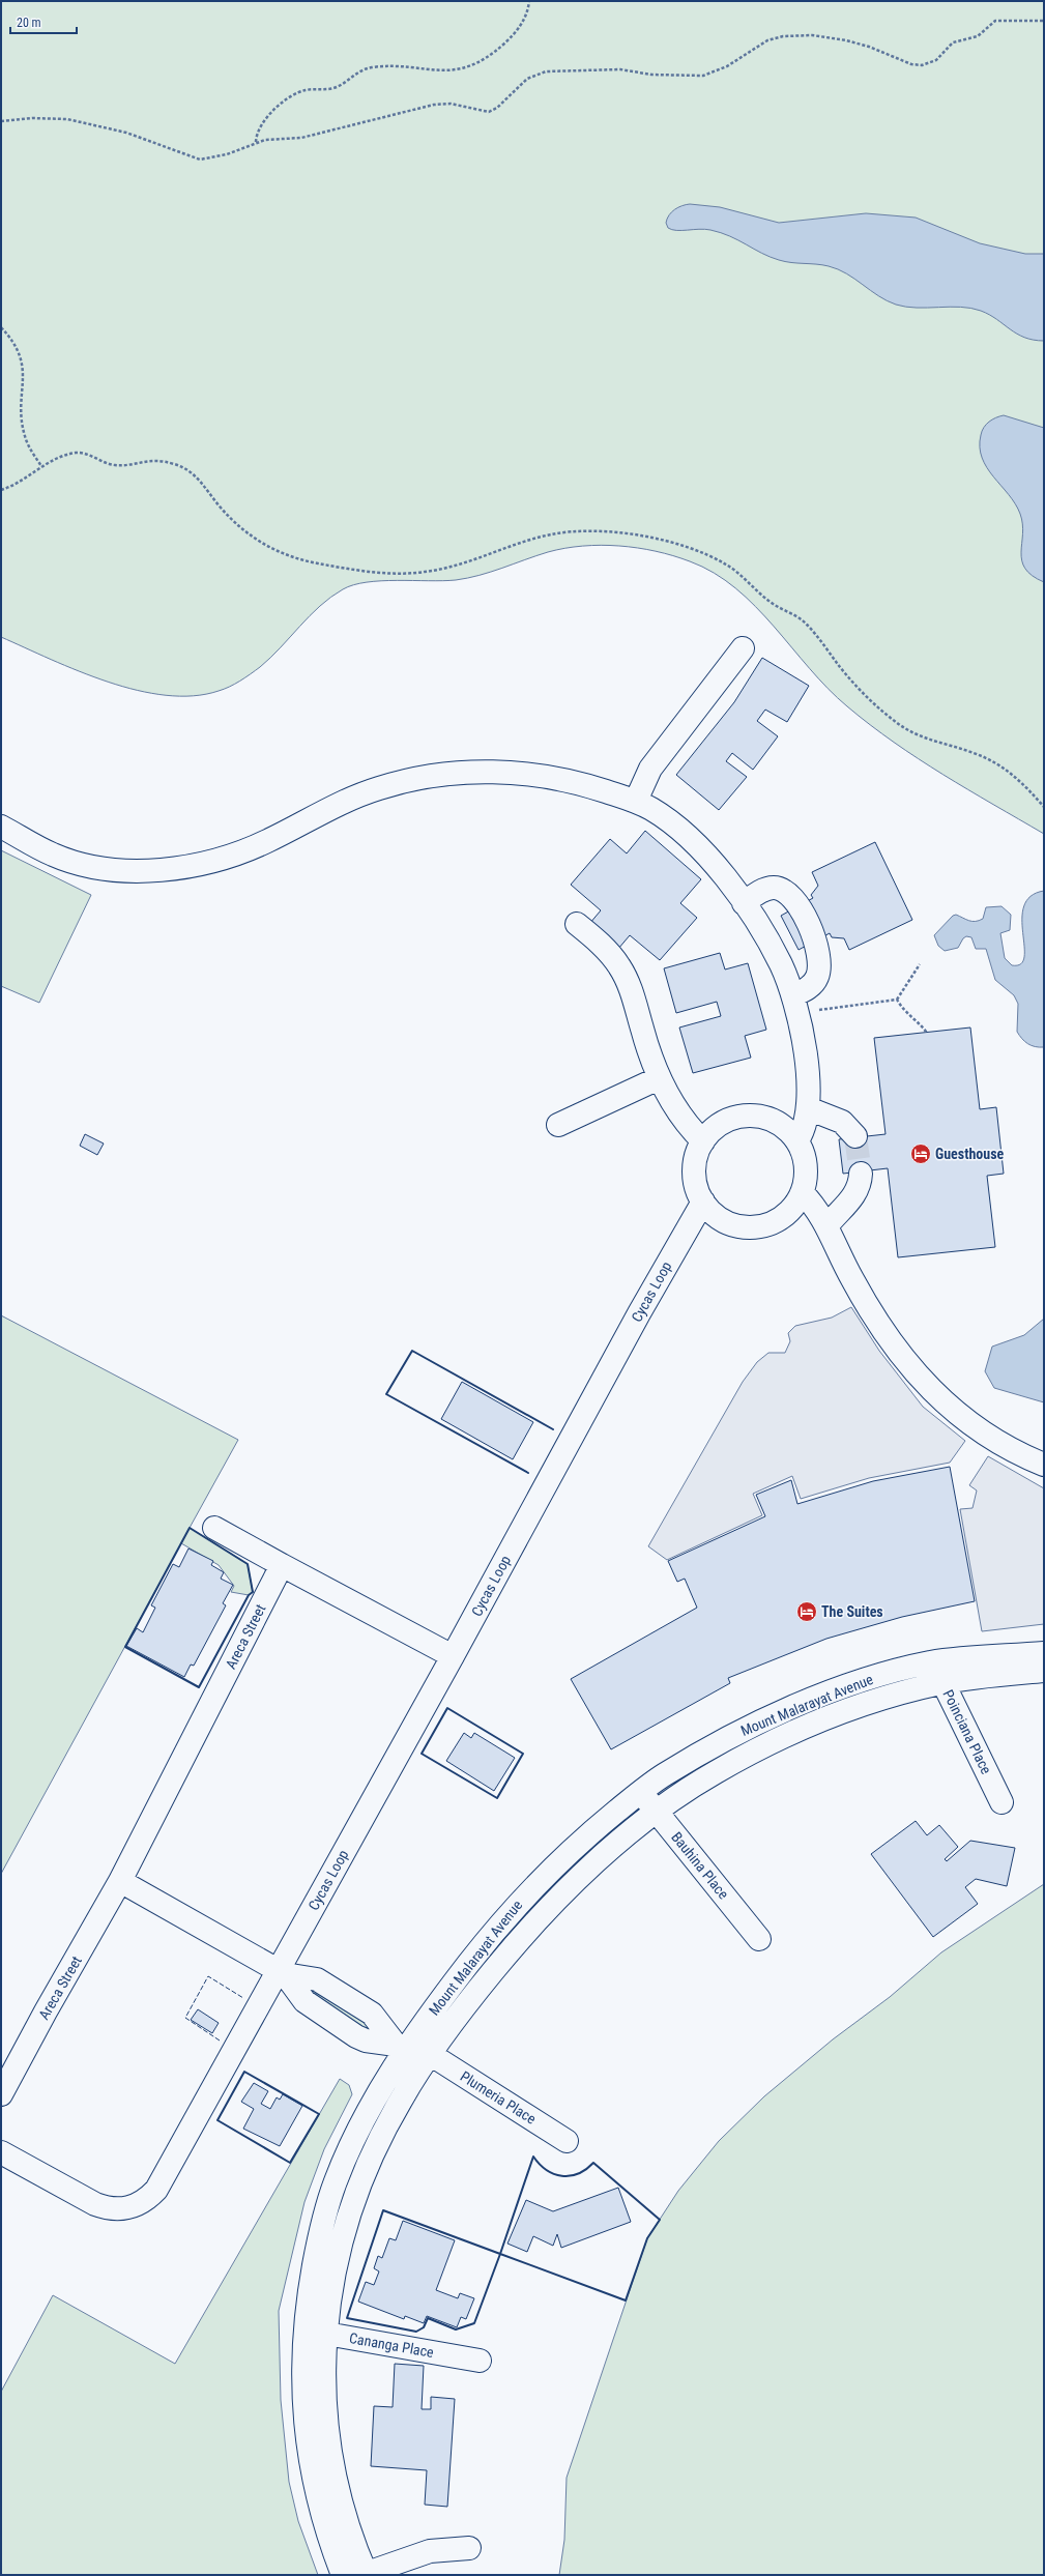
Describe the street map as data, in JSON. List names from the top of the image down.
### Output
{
  "streets": {
    "street": [
      "Cycas Loop",
      "Areca Street",
      "Mount Malarayat Avenue",
      "Poinciana Place",
      "Bauhina Place",
      "Plumeria Place",
      "Cananga Place"
    ]
  },
  "crossings": [
    ["Mount Malarayat Avenue", "Poinciana Place"],
    ["Mount Malarayat Avenue", "Bauhina Place"],
    ["Mount Malarayat Avenue", "Plumeria Place"],
    ["Mount Malarayat Avenue", "Cananga Place"]
  ],
  "places": {
    "hotel": ["Guesthouse", "The Suites"]
  },
  "scale_bar": "20 m"
}
